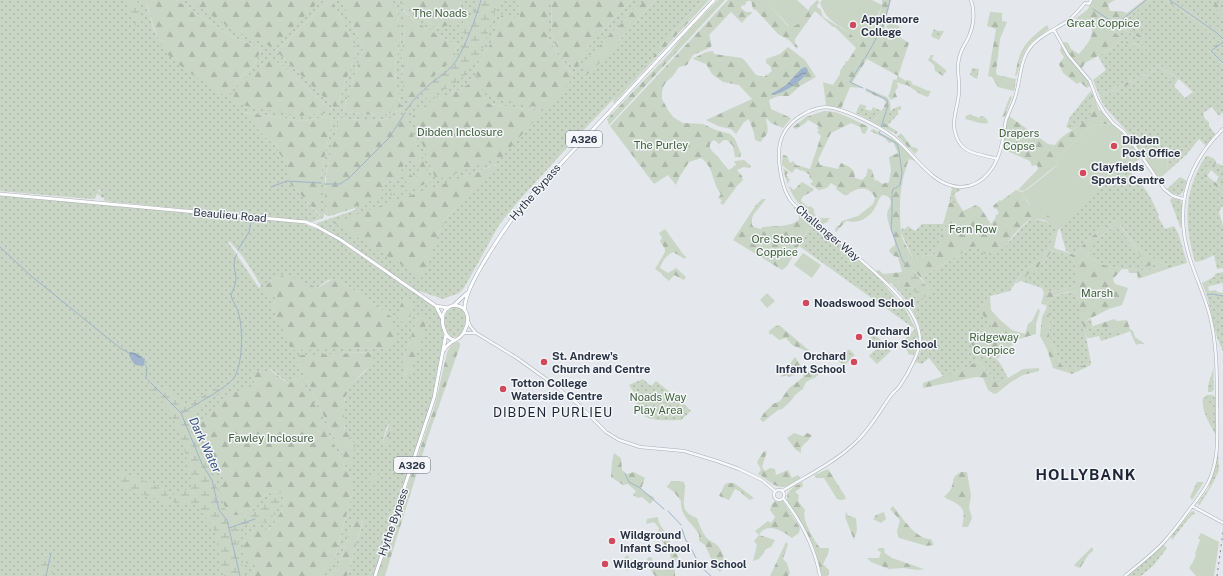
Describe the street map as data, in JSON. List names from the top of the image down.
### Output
{
  "streets": {
    "main road": ["A326", "Hythe Bypass", "Beaulieu Road"],
    "street": ["Challenger Way"]
  },
  "crossings": [
    ["Hythe Bypass", "Beaulieu Road"]
  ],
  "districts": ["DIBDEN PURLIEU", "HOLLYBANK"],
  "water": ["Dark Water"],
  "parks": [
    "The Noads",
    "Great Coppice",
    "Dibden Inclosure",
    "Drapers Copse",
    "The Purley",
    "Fern Row",
    "Ore Stone Coppice",
    "Marsh",
    "Ridgeway Coppice",
    "Noads Way Play Area",
    "Fawley Inclosure"
  ],
  "places": [
    "Applemore College",
    "Dibden Post Office",
    "Clayfields Sports Centre",
    "Noadswood School",
    "Orchard Junior School",
    "St. Andrew's Church and Centre",
    "Orchard Infant School",
    "Totton College Waterside Centre",
    "Wildground Infant School",
    "Wildground Junior School"
  ]
}
